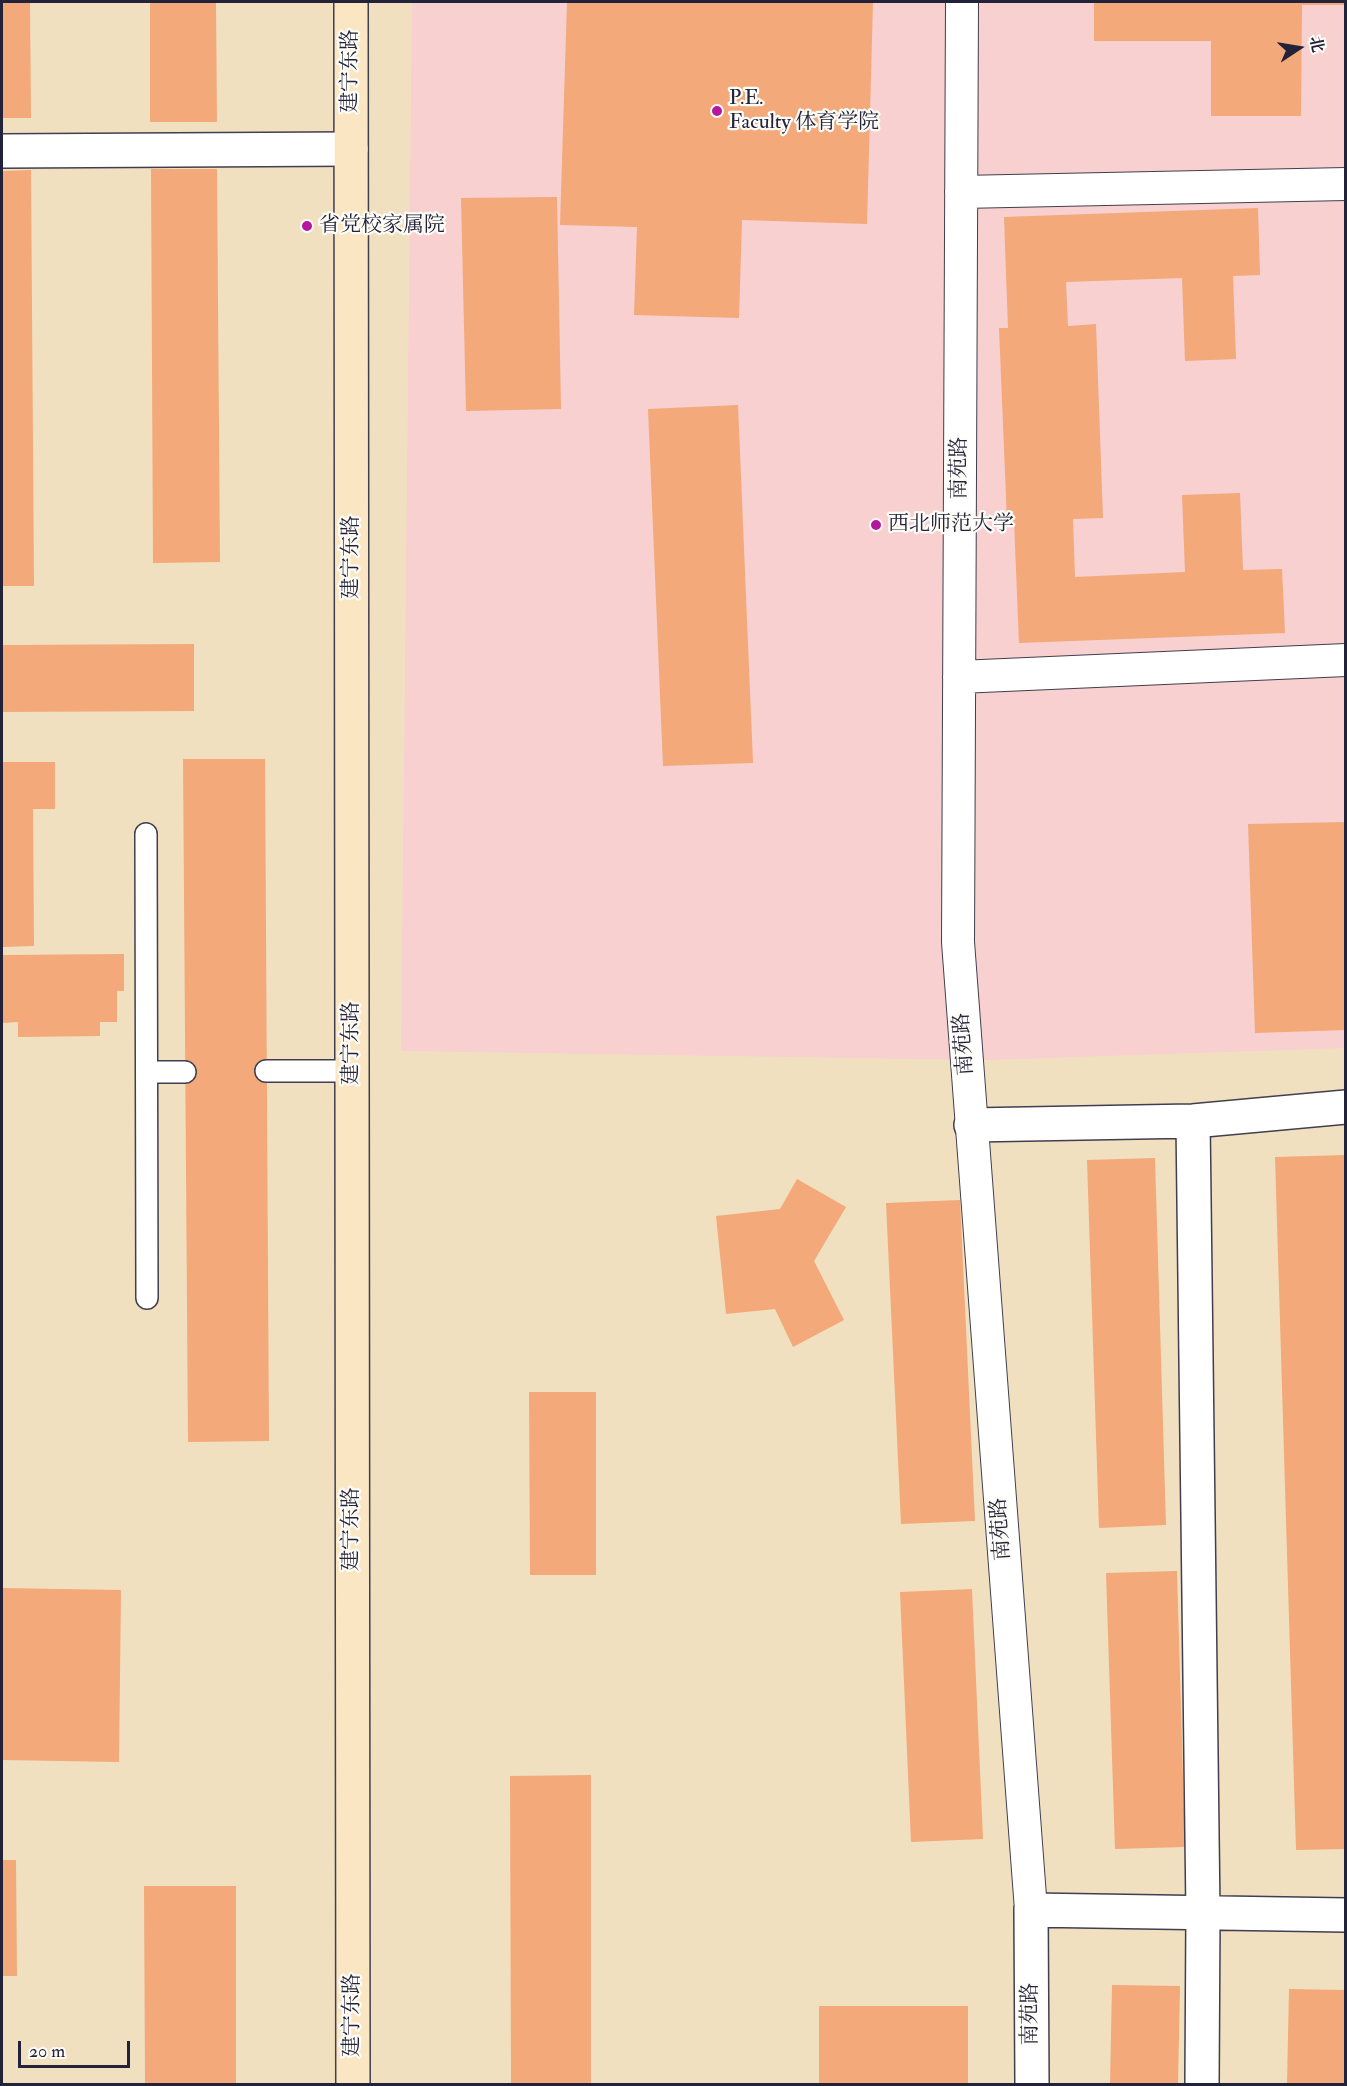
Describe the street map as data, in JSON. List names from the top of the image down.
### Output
{
  "streets": {
    "main road": ["建宁东路"],
    "street": ["南苑路"]
  },
  "places": ["P.E. Faculty 体育学院", "省党校家属院", "西北师范大学"],
  "scale_bar": "20 m",
  "north": "right"
}
